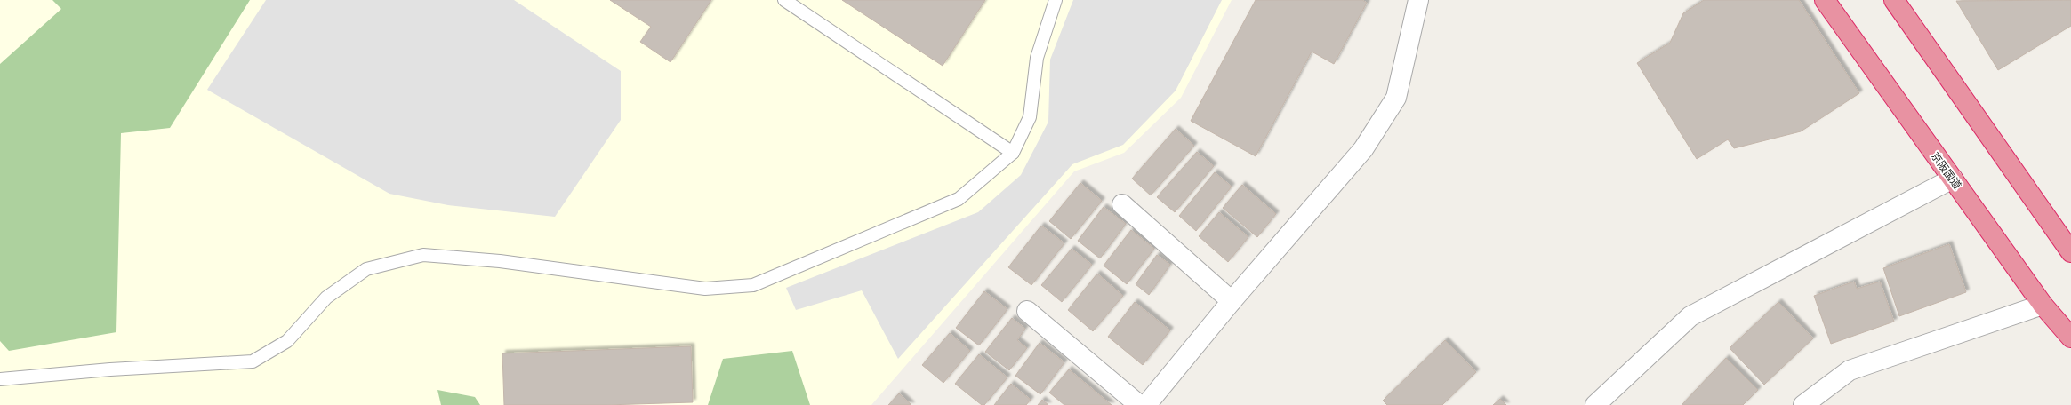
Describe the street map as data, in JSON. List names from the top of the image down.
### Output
{
  "streets": {
    "highway": ["京阪国道"]
  }
}
